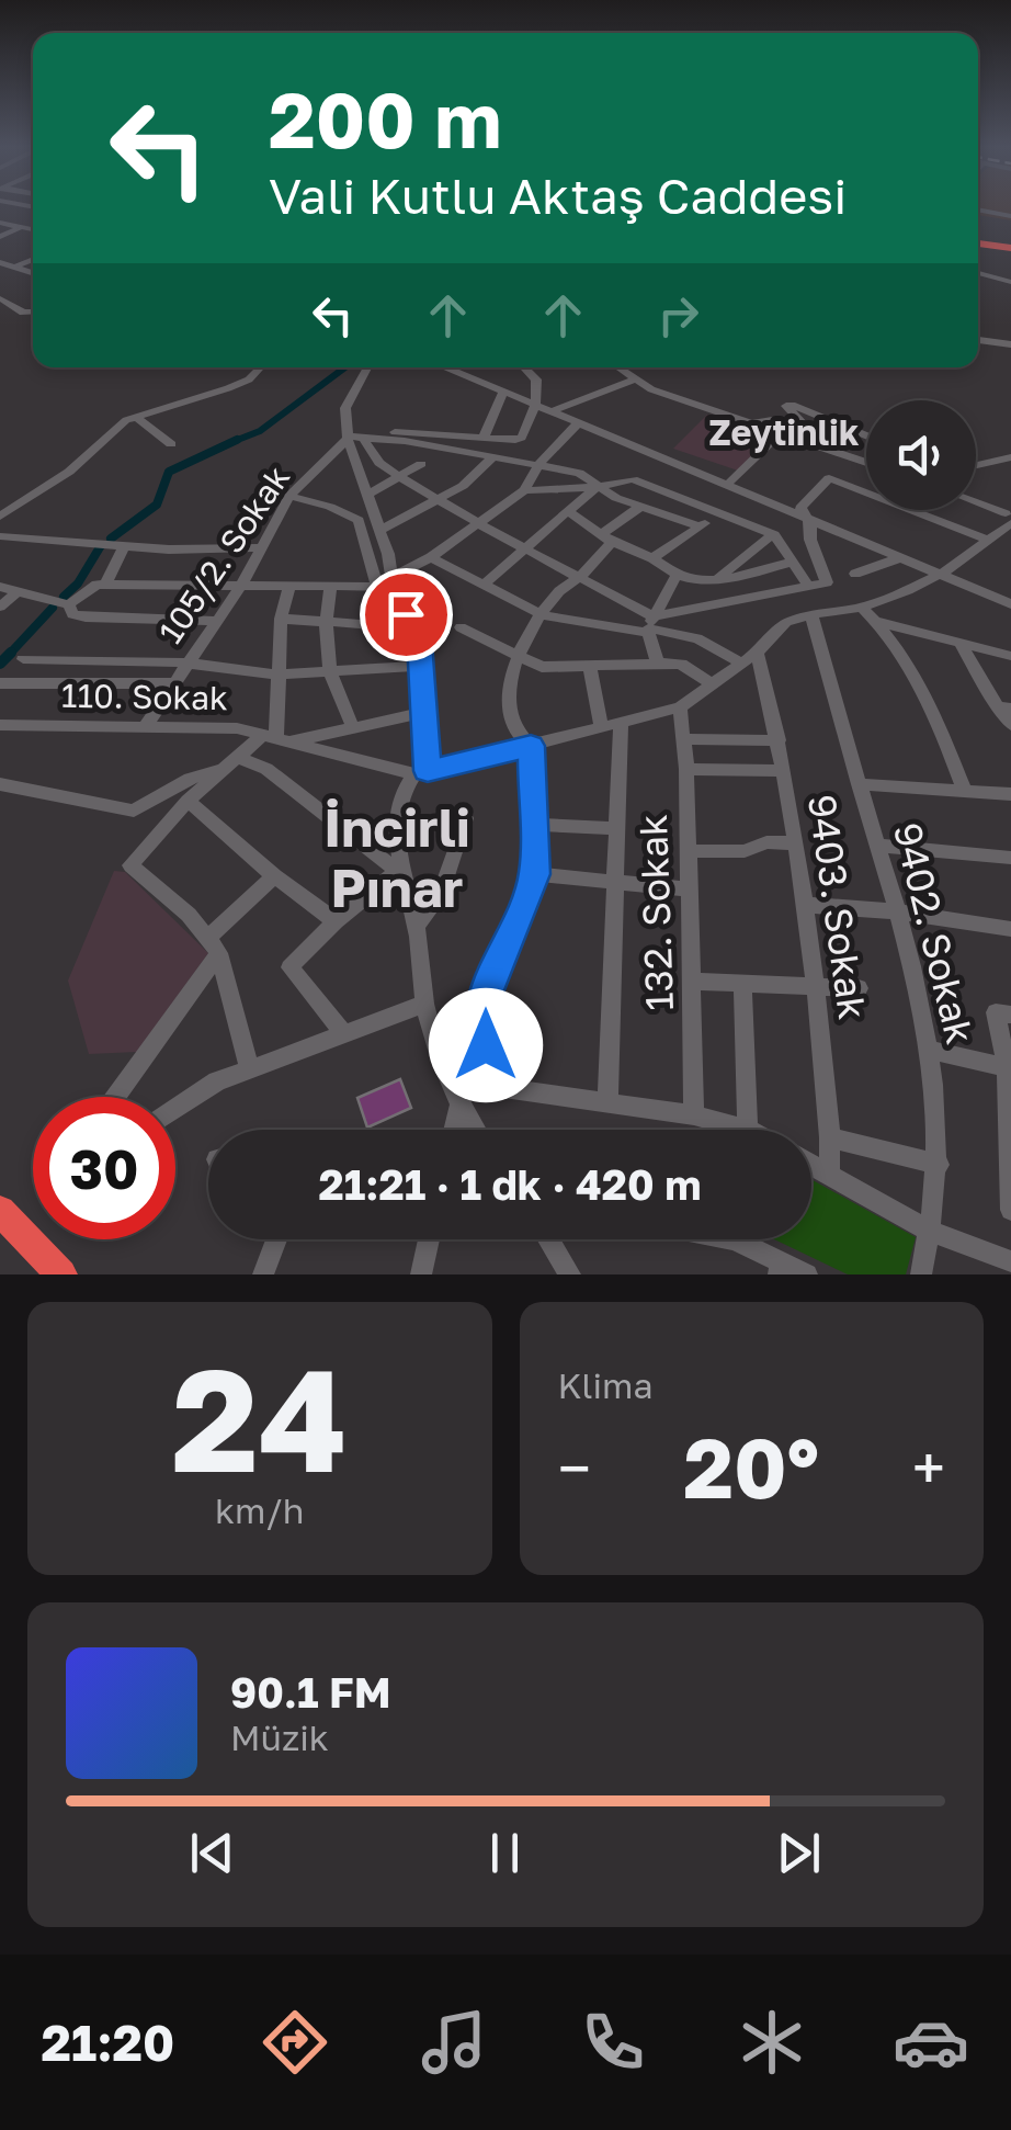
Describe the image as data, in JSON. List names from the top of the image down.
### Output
{
  "streets": {
    "street": [
      "105/2. Sokak",
      "110. Sokak",
      "9403. Sokak",
      "132. Sokak",
      "9402. Sokak"
    ]
  },
  "crossings": [
    ["105/2. Sokak", "110. Sokak"]
  ],
  "districts": ["Zeytinlik", "İncirli Pınar"],
  "page": {
    "turn": ["200 m", "Vali Kutlu Aktaş Caddesi"],
    "limit": "30",
    "trip": "21:21 · 1 dk · 420 m",
    "tile": [
      ["24", "km/h"],
      "Klima"
    ],
    "heat": ["−", "20°", "+"],
    "song": ["90.1 FM", "Müzik"],
    "tabs": "21:20"
  }
}
